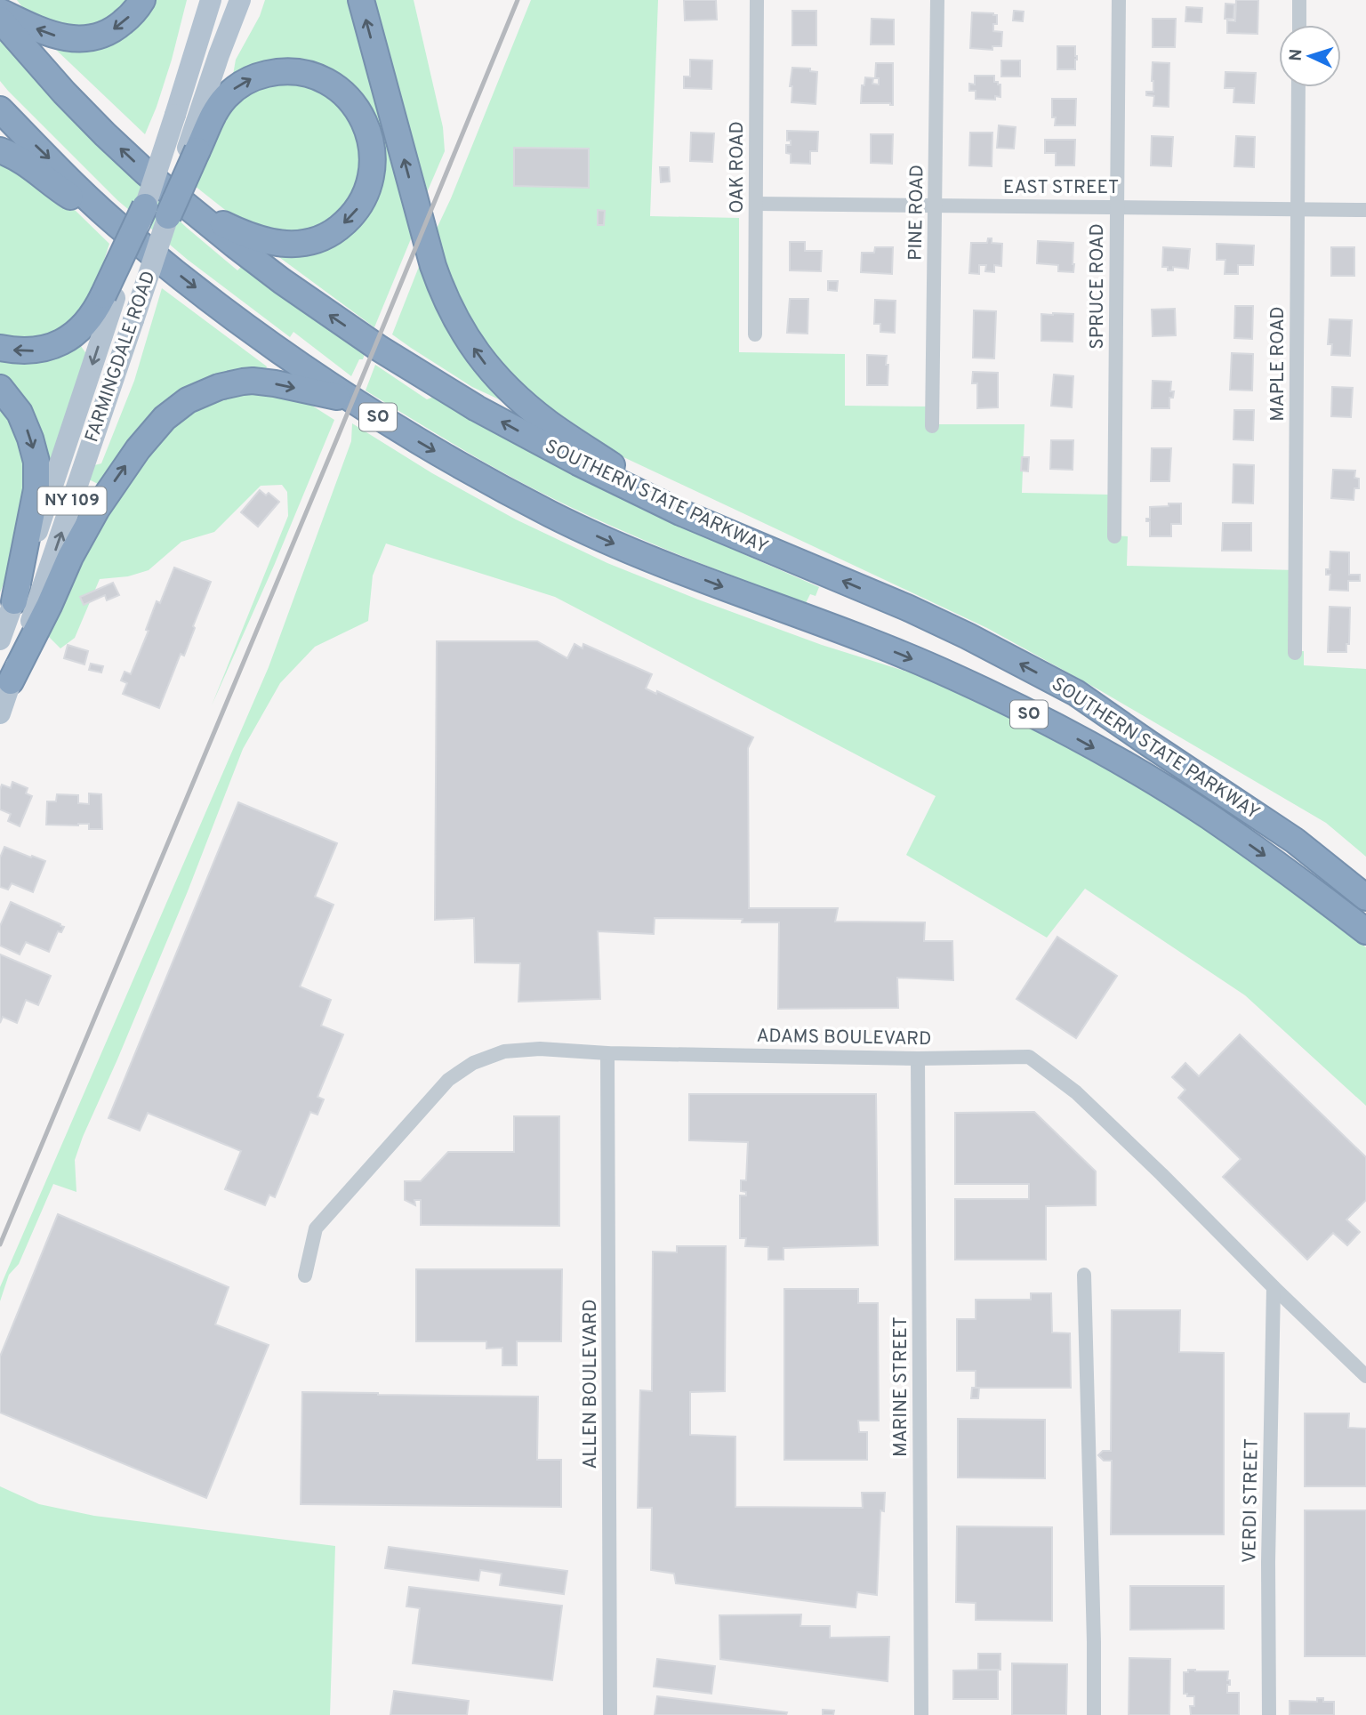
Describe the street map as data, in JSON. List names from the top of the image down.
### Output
{
  "streets": {
    "highway": ["SO", "SOUTHERN STATE PARKWAY"],
    "main road": ["FARMINGDALE ROAD", "NY 109"],
    "street": [
      "OAK ROAD",
      "EAST STREET",
      "PINE ROAD",
      "SPRUCE ROAD",
      "MAPLE ROAD",
      "ADAMS BOULEVARD",
      "ALLEN BOULEVARD",
      "MARINE STREET",
      "VERDI STREET"
    ]
  },
  "crossings": [
    ["OAK ROAD", "EAST STREET"],
    ["EAST STREET", "PINE ROAD"],
    ["EAST STREET", "SPRUCE ROAD"],
    ["EAST STREET", "MAPLE ROAD"],
    ["FARMINGDALE ROAD", "SOUTHERN STATE PARKWAY"],
    ["ADAMS BOULEVARD", "ALLEN BOULEVARD"],
    ["ADAMS BOULEVARD", "MARINE STREET"],
    ["ADAMS BOULEVARD", "VERDI STREET"]
  ],
  "north": "left"
}
